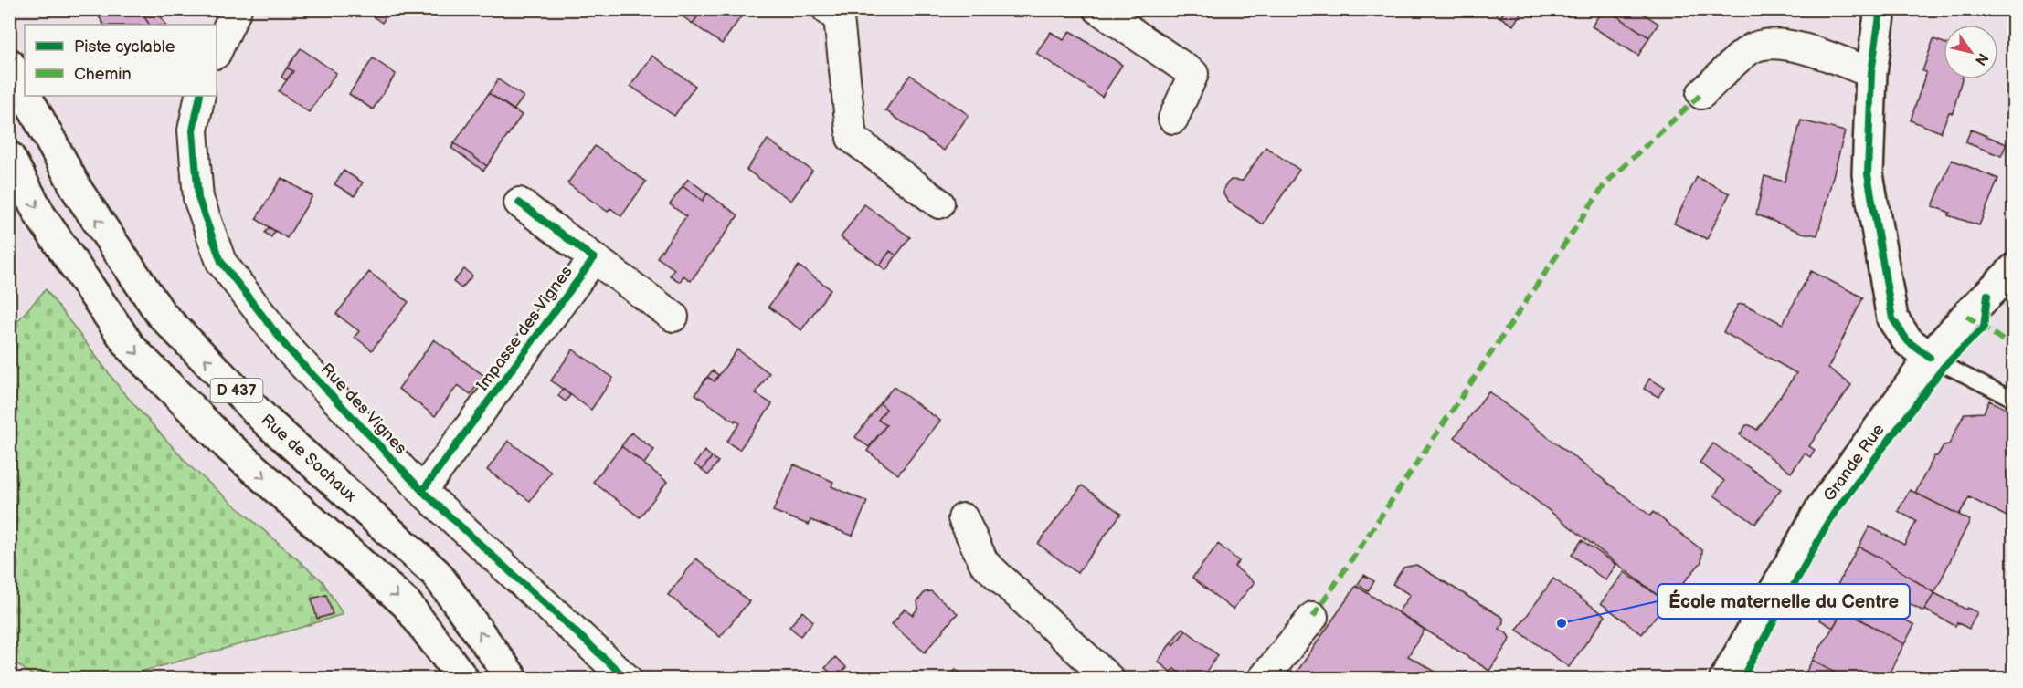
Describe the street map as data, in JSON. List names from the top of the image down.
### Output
{
  "streets": {
    "main road": ["D 437", "Rue de Sochaux", "Grande Rue"],
    "street": ["Impasse des Vignes", "Rue des Vignes"]
  },
  "crossings": [
    ["Impasse des Vignes", "Rue des Vignes"]
  ],
  "places": ["École maternelle du Centre"],
  "legend": ["Piste cyclable", "Chemin"],
  "north": "bottom right"
}
